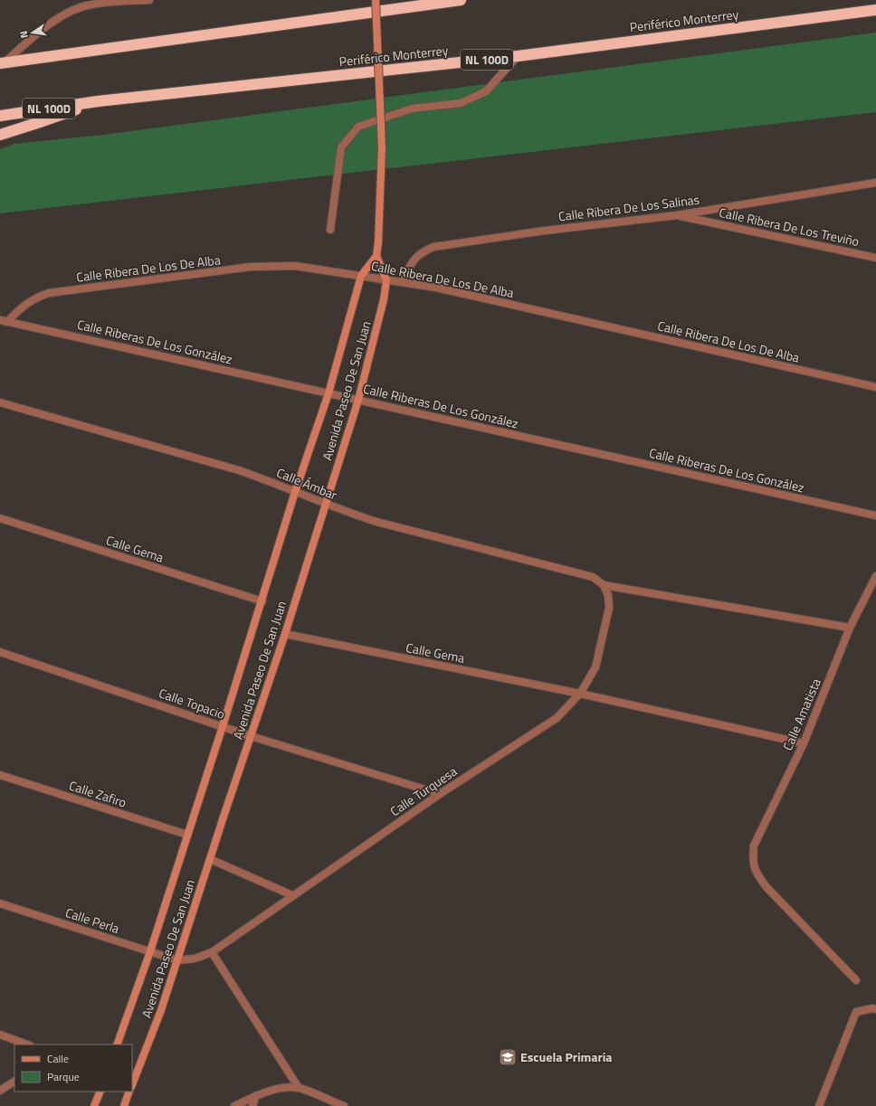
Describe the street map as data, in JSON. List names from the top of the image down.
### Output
{
  "streets": {
    "highway": ["Periférico Monterrey", "NL 100D"],
    "street": [
      "Calle Ribera De Los Salinas",
      "Calle Ribera De Los Treviño",
      "Calle Ribera De Los De Alba",
      "Calle Riberas De Los González",
      "Avenida Paseo De San Juan",
      "Calle Ámbar",
      "Calle Gema",
      "Calle Topacio",
      "Calle Amatista",
      "Calle Turquesa",
      "Calle Zafiro",
      "Calle Perla"
    ]
  },
  "crossings": [
    ["Calle Ribera De Los Salinas", "Calle Ribera De Los Treviño"],
    ["Calle Ribera De Los Salinas", "Calle Ribera De Los De Alba"],
    ["Calle Ribera De Los De Alba", "Calle Riberas De Los González"],
    ["Calle Ribera De Los De Alba", "Avenida Paseo De San Juan"],
    ["Calle Riberas De Los González", "Avenida Paseo De San Juan"],
    ["Avenida Paseo De San Juan", "Calle Ámbar"],
    ["Avenida Paseo De San Juan", "Calle Gema"],
    ["Avenida Paseo De San Juan", "Calle Topacio"],
    ["Avenida Paseo De San Juan", "Calle Turquesa"],
    ["Avenida Paseo De San Juan", "Calle Zafiro"],
    ["Avenida Paseo De San Juan", "Calle Perla"],
    ["Calle Ámbar", "Calle Turquesa"],
    ["Calle Gema", "Calle Amatista"],
    ["Calle Gema", "Calle Turquesa"],
    ["Calle Topacio", "Calle Turquesa"],
    ["Calle Turquesa", "Calle Perla"]
  ],
  "places": {
    "school or university": ["Escuela Primaria"]
  },
  "legend": ["Calle", "Parque"],
  "north": "left"
}
